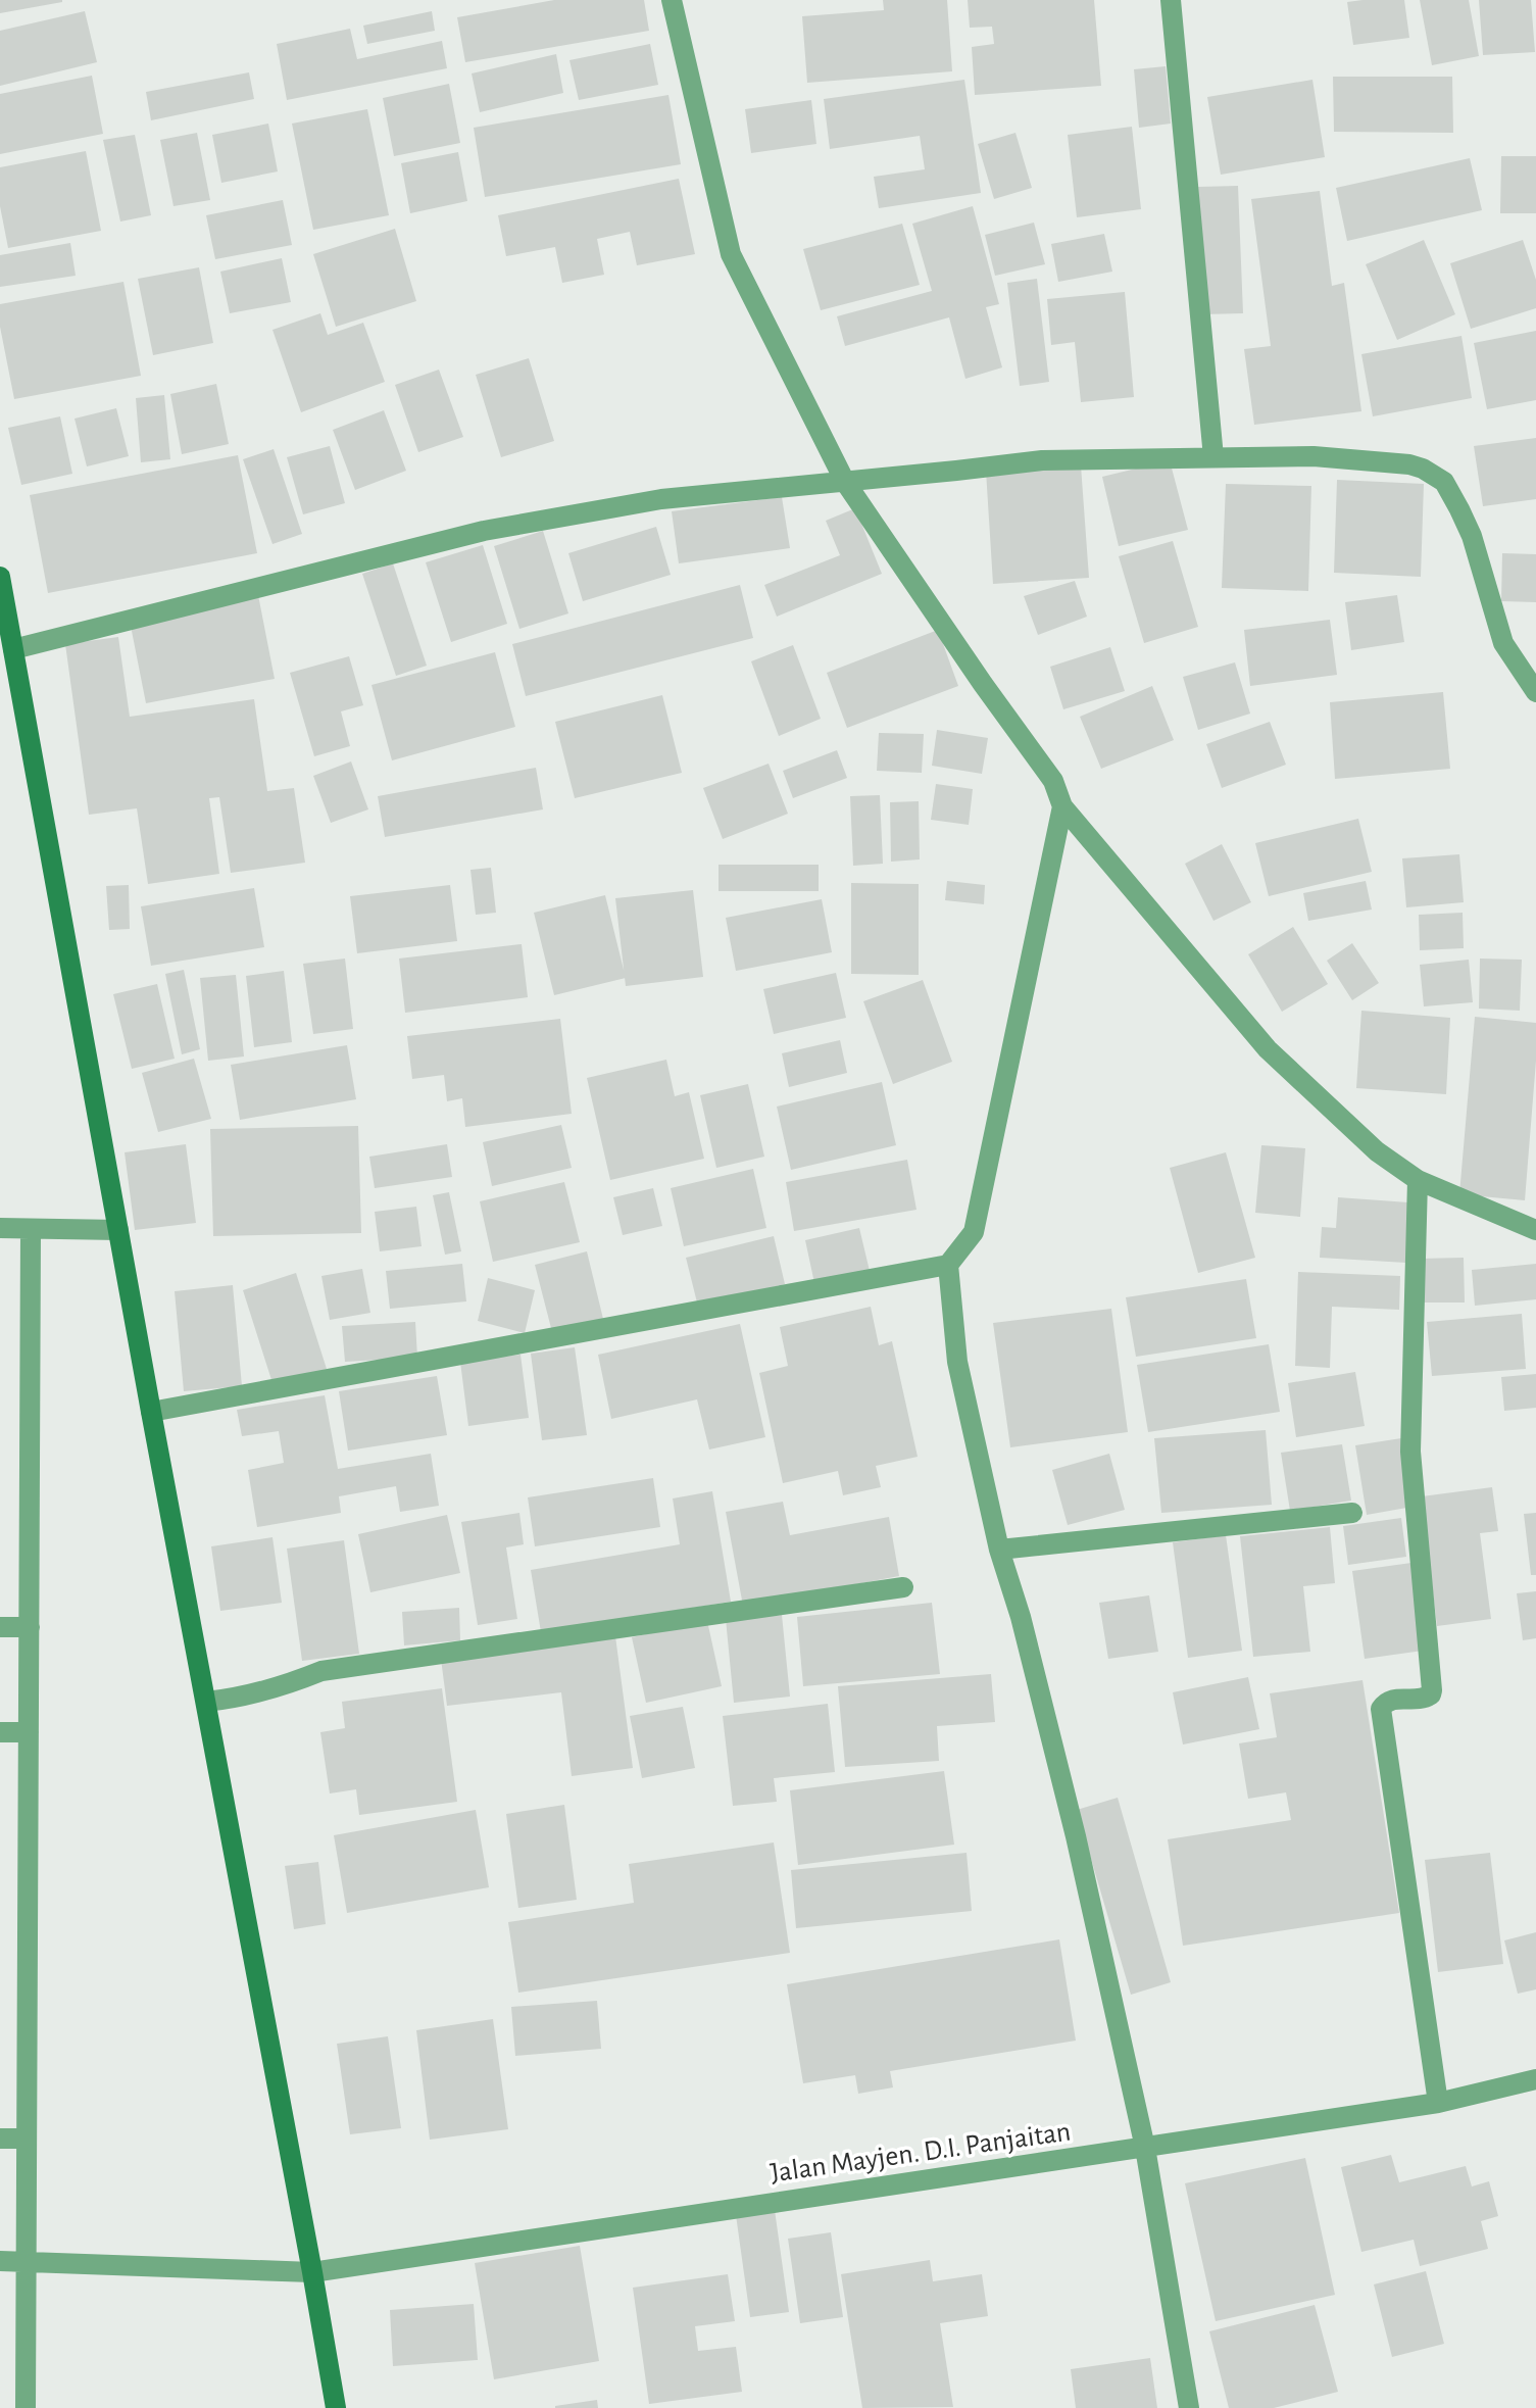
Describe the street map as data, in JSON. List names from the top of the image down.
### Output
{
  "streets": {
    "street": ["Jalan Mayjen. D.I. Panjaitan"]
  }
}
